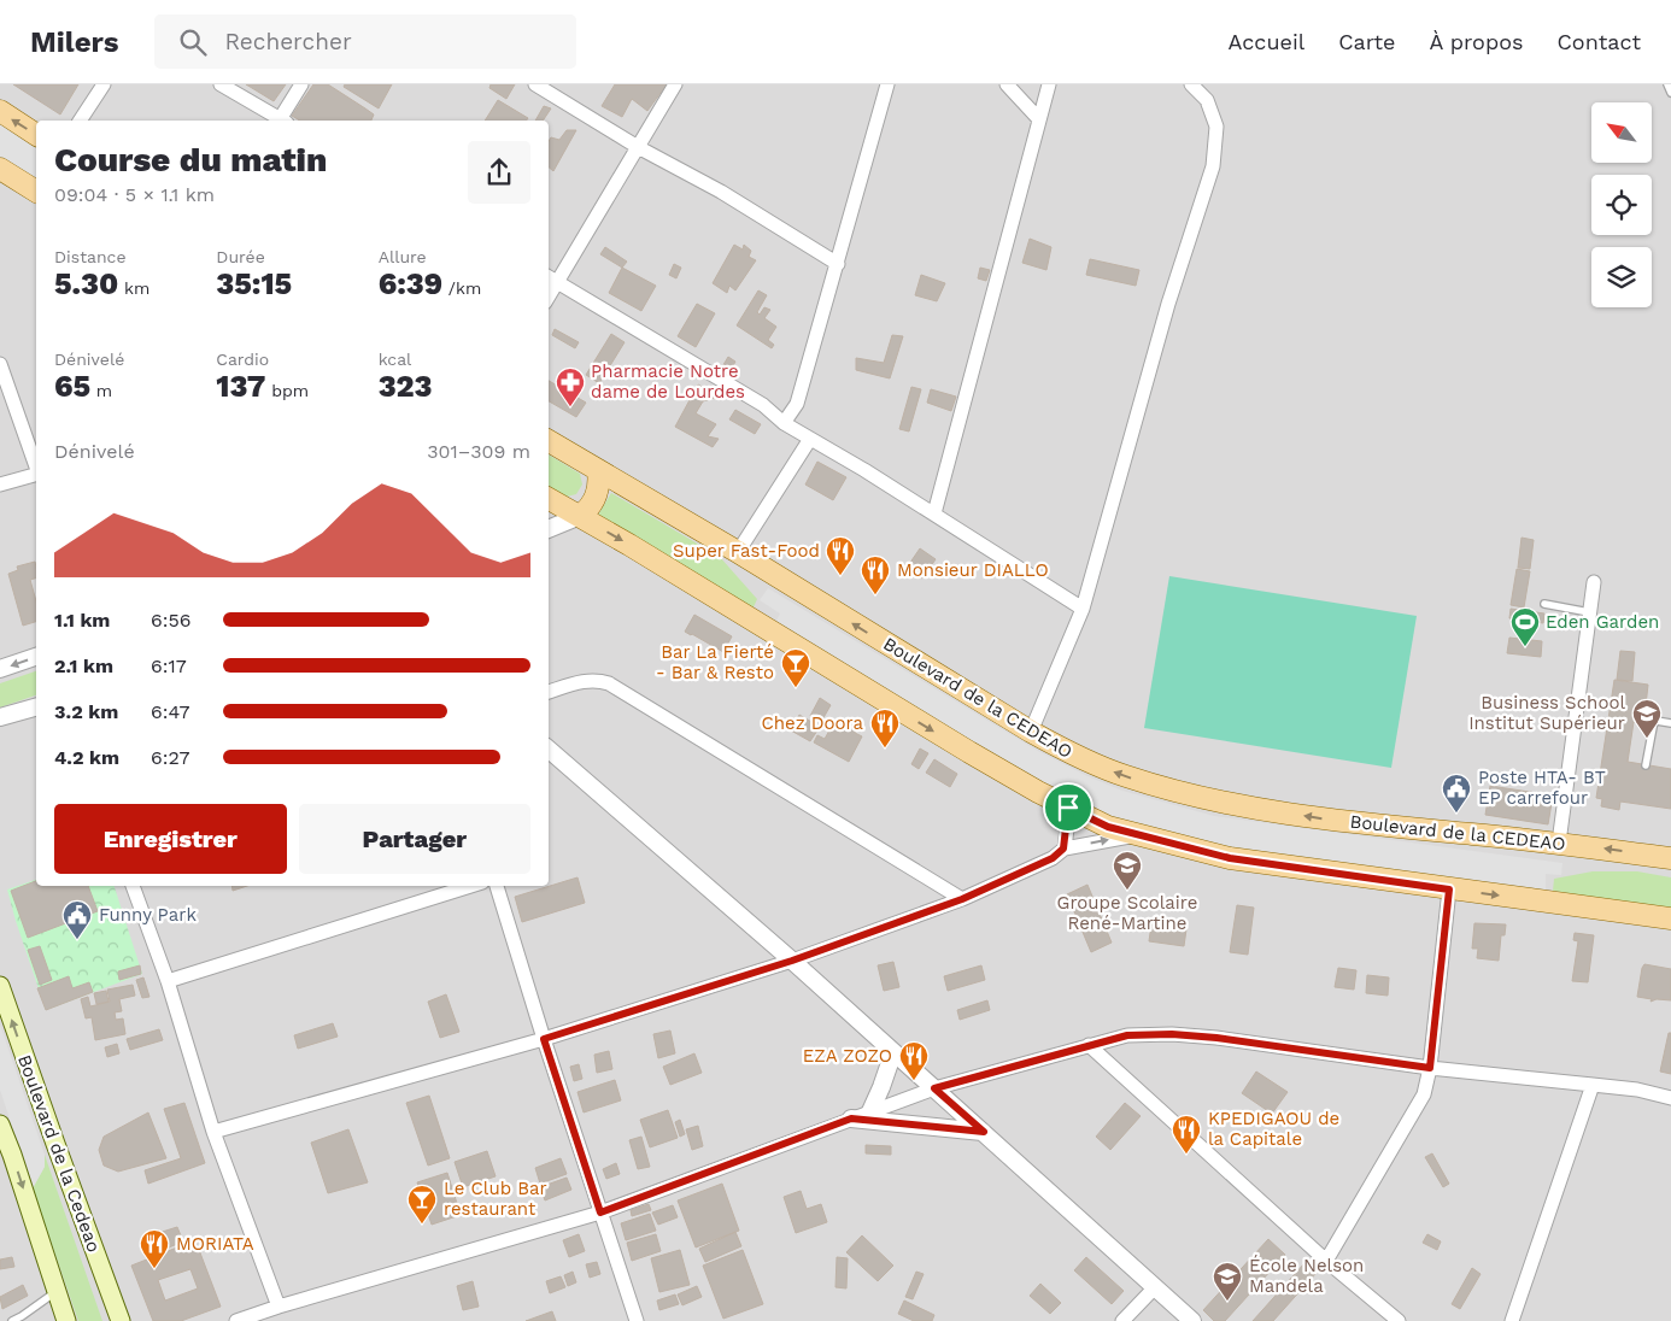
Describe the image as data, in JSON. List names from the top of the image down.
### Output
{
  "streets": {
    "main road": ["Boulevard de la CEDEAO", "Boulevard de la Cedeao"]
  },
  "places": {
    "pharmacy": ["Pharmacie Notre dame de Lourdes"],
    "restaurant": [
      "Super Fast-Food",
      "Monsieur DIALLO",
      "Chez Doora",
      "EZA ZOZO",
      "KPEDIGAOU de la Capitale",
      "MORIATA"
    ],
    "sports": ["Eden Garden"],
    "bar": ["Bar La Fierté - Bar & Resto", "Le Club Bar restaurant"],
    "school or university": ["Business School Institut Supérieur", "Groupe Scolaire René-Martine", "École Nelson Mandela"],
    "public building": ["Poste HTA- BT EP carrefour", "Funny Park"]
  },
  "north": "top left",
  "page": {
    "header": "Milers",
    "search": "Rechercher",
    "nav": [
      "Accueil",
      "Carte",
      "À propos",
      "Contact"
    ],
    "heading": ["Course du matin", "09:04 · 5 × 1.1 km"],
    "stats": [
      ["Distance", "5.30 km"],
      ["Durée", "35:15"],
      ["Allure", "6:39 /km"],
      ["Dénivelé", "65 m"],
      ["Cardio", "137 bpm"],
      ["kcal", "323"]
    ],
    "chart": ["Dénivelé", "301–309 m"],
    "list": [
      {
        "name": "1.1 km",
        "note": "6:56"
      },
      {
        "name": "2.1 km",
        "note": "6:17"
      },
      {
        "name": "3.2 km",
        "note": "6:47"
      },
      {
        "name": "4.2 km",
        "note": "6:27"
      }
    ],
    "buttons": ["Enregistrer", "Partager"]
  }
}
